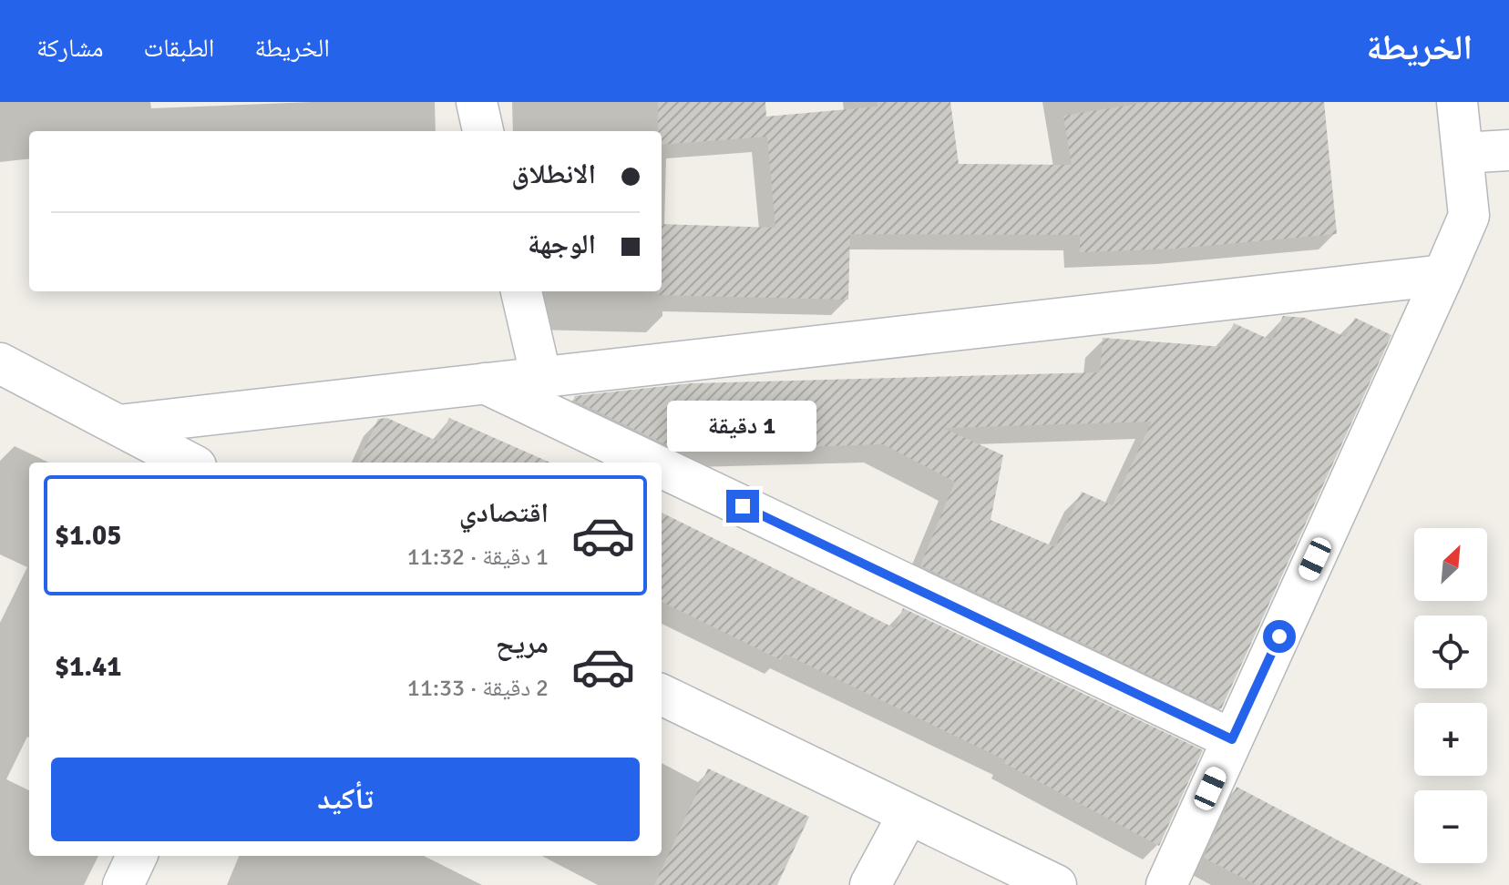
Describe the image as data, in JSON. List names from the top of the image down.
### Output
{
  "north": "top right",
  "page": {
    "header": "الخريطة",
    "nav": ["الخريطة", "الطبقات", "مشاركة"],
    "banner": ["الانطلاق", "الوجهة"],
    "bubble": "1 دقيقة",
    "list": [
      {
        "name": "اقتصادي",
        "note": "1 دقيقة · 11:32",
        "value": "$1.05"
      },
      {
        "name": "مريح",
        "note": "2 دقيقة · 11:33",
        "value": "$1.41"
      }
    ],
    "map_buttons": ["+", "−"],
    "buttons": "تأكيد"
  }
}
